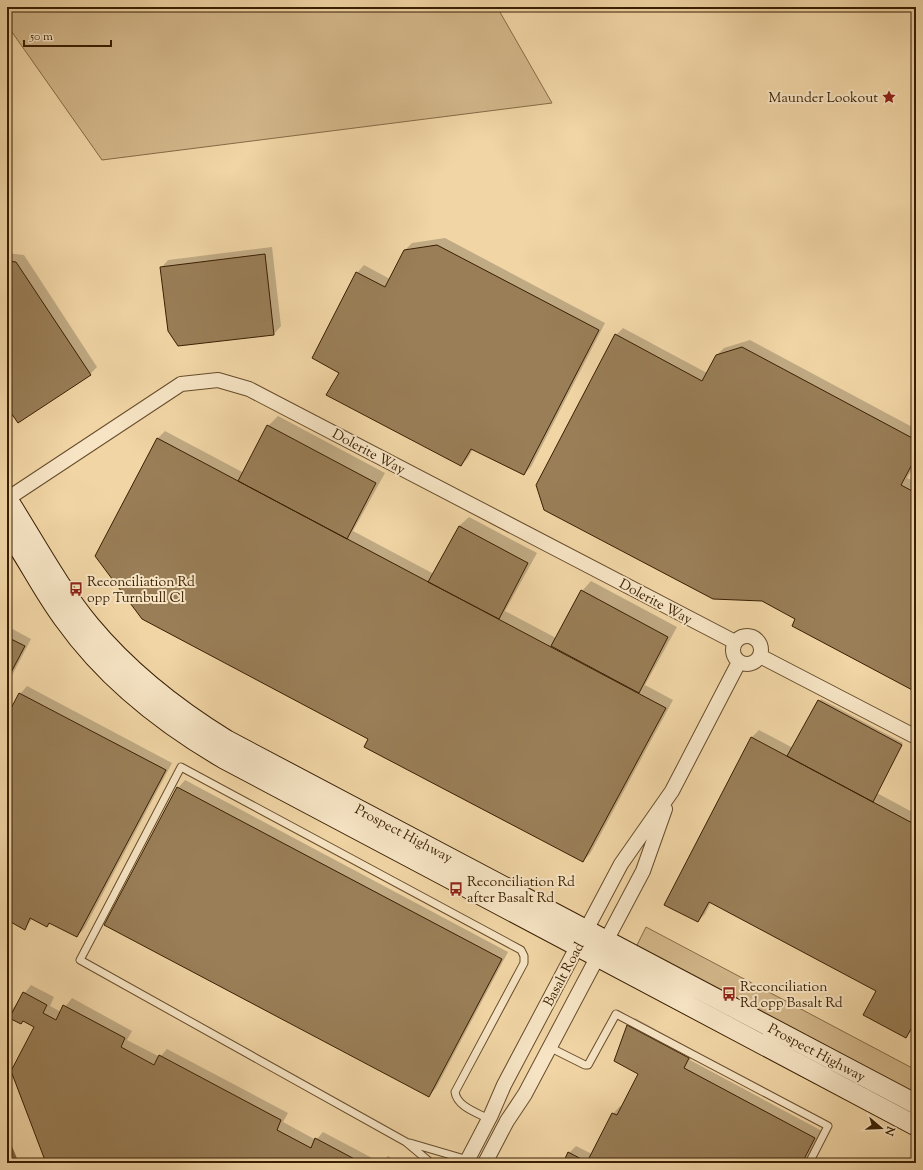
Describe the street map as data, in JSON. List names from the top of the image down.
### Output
{
  "streets": {
    "main road": ["Prospect Highway"],
    "street": ["Dolerite Way", "Basalt Road"]
  },
  "crossings": [
    ["Dolerite Way", "Prospect Highway"],
    ["Dolerite Way", "Basalt Road"],
    ["Prospect Highway", "Basalt Road"]
  ],
  "places": {
    "place": ["Maunder Lookout"],
    "bus stop": ["Reconciliation Rd opp Turnbull Cl", "Reconciliation Rd after Basalt Rd", "Reconciliation Rd opp Basalt Rd"]
  },
  "scale_bar": "50 m",
  "north": "right"
}
